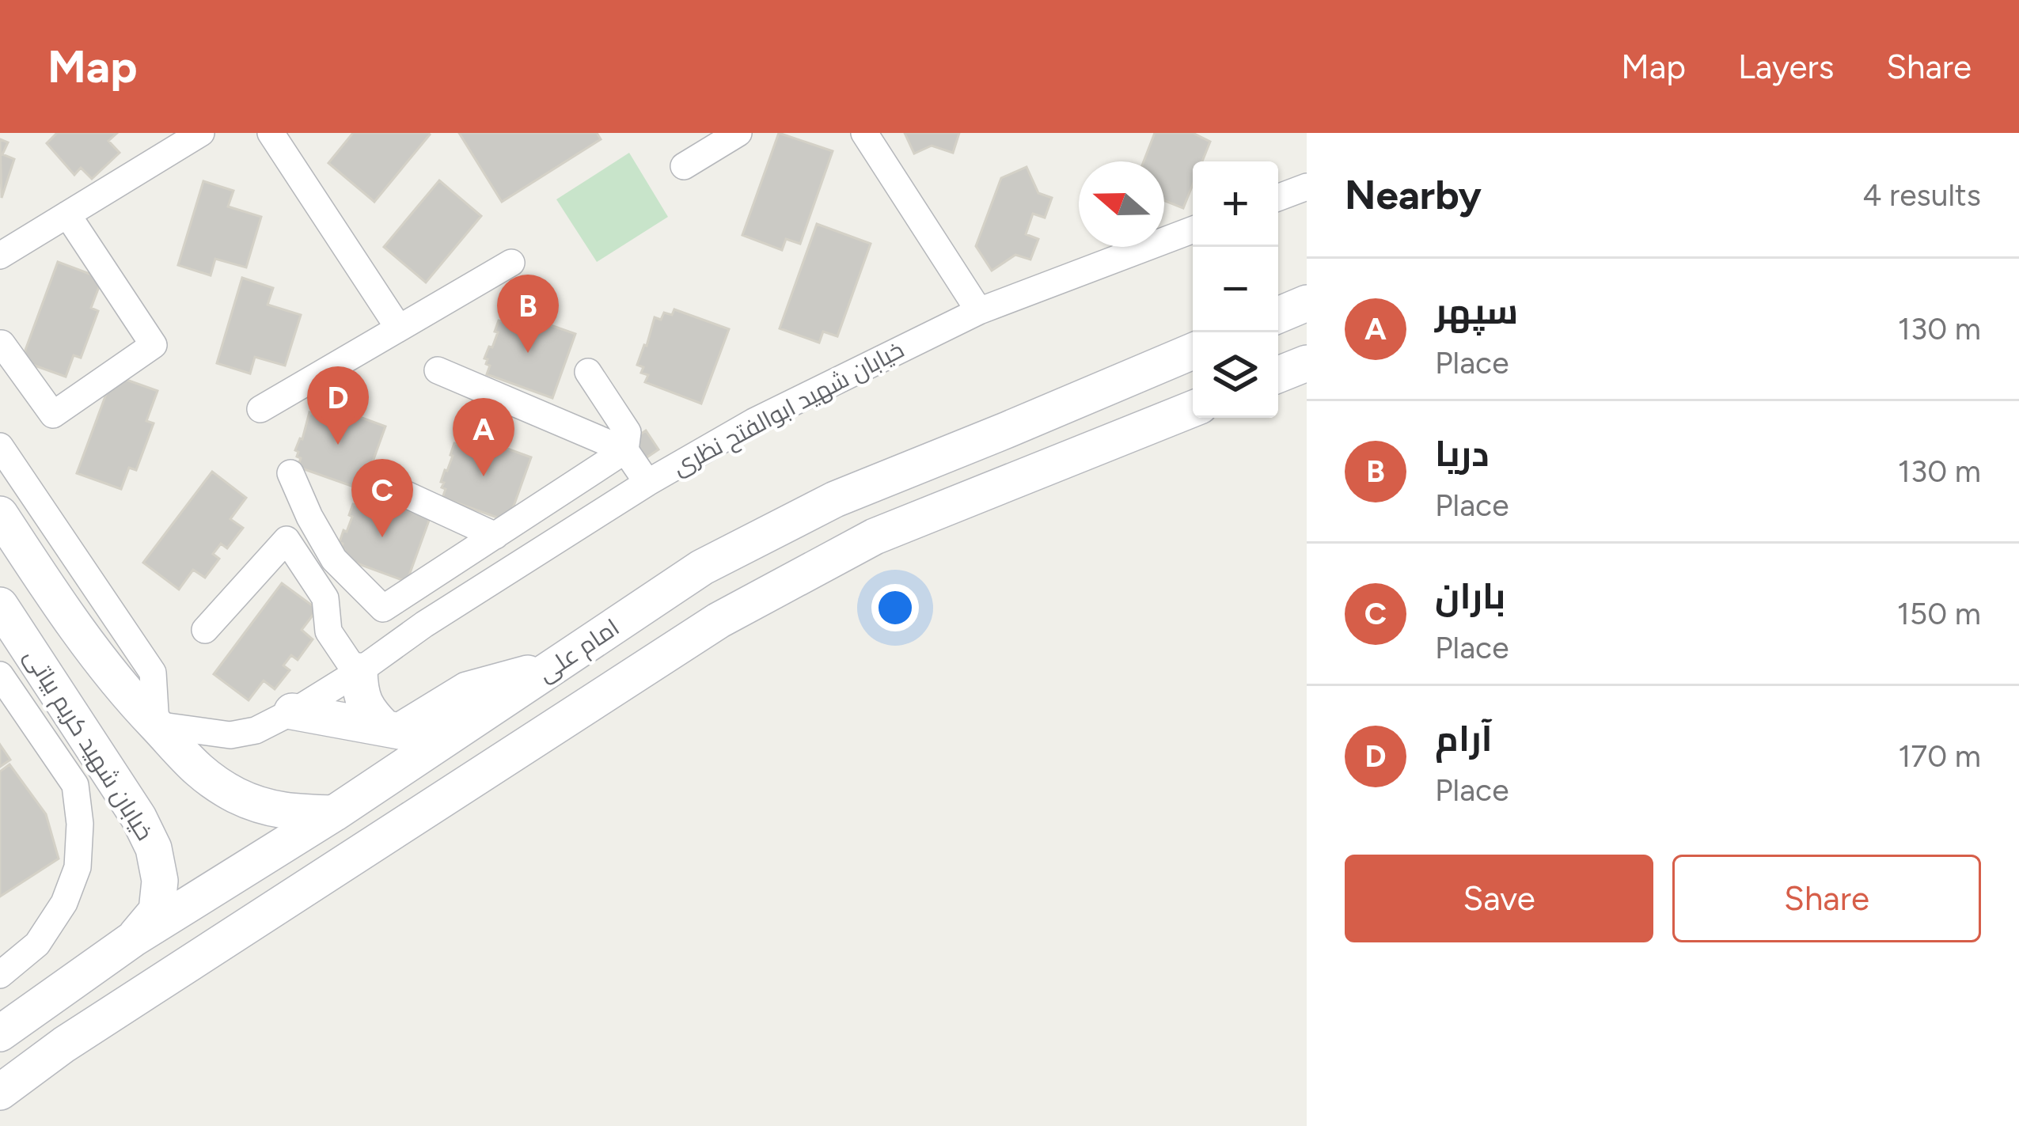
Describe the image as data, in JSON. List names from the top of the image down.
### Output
{
  "streets": {
    "main road": ["امام علی", "خیابان شهید کریم بیاتی"],
    "street": ["خیابان شهید ابوالفتح نظری"]
  },
  "crossings": [
    ["امام علی", "خیابان شهید کریم بیاتی"]
  ],
  "north": "left",
  "page": {
    "header": "Map",
    "nav": ["Map", "Layers", "Share"],
    "heading": ["Nearby", "4 results"],
    "map_buttons": ["+", "−"],
    "list": [
      {
        "mark": "A",
        "name": "سپهر",
        "note": "Place",
        "value": "130 m"
      },
      {
        "mark": "B",
        "name": "دریا",
        "note": "Place",
        "value": "130 m"
      },
      {
        "mark": "C",
        "name": "باران",
        "note": "Place",
        "value": "150 m"
      },
      {
        "mark": "D",
        "name": "آرام",
        "note": "Place",
        "value": "170 m"
      }
    ],
    "pins": [
      "B",
      "D",
      "A",
      "C"
    ],
    "buttons": ["Save", "Share"]
  }
}
